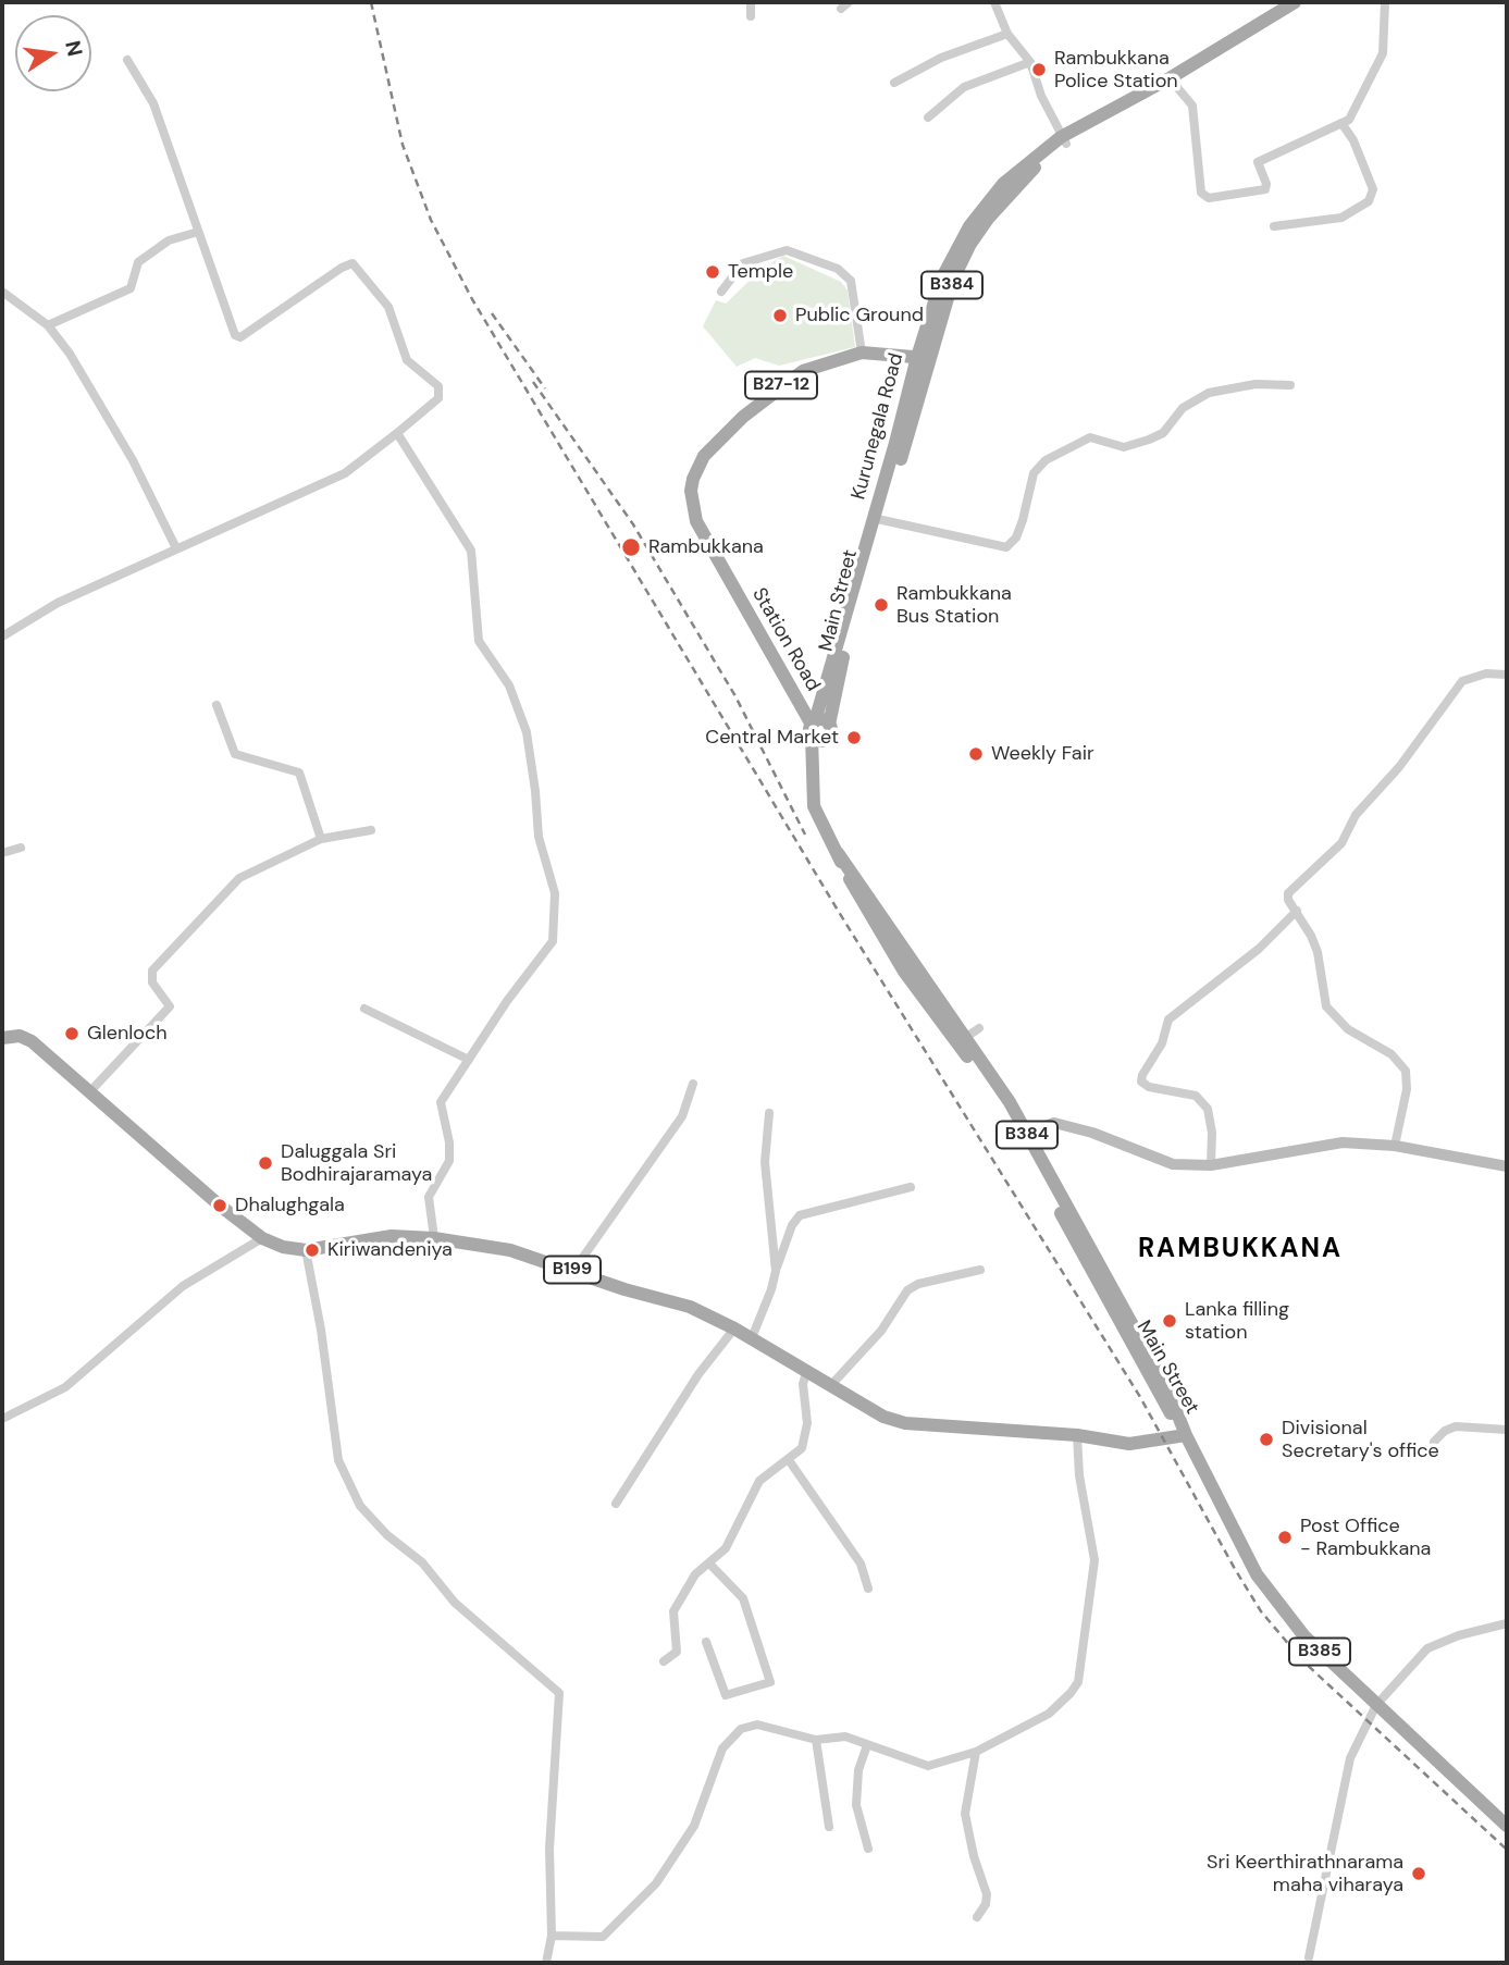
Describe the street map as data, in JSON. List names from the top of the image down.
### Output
{
  "streets": {
    "main road": [
      "B384",
      "B27-12",
      "Kurunegala Road",
      "Main Street",
      "Station Road",
      "B199",
      "B385"
    ]
  },
  "crossings": [
    ["B27-12", "Kurunegala Road"],
    ["B27-12", "Station Road"],
    ["Kurunegala Road", "Main Street"],
    ["Main Street", "Station Road"],
    ["Main Street", "B199"],
    ["Main Street", "B385"],
    ["B199", "B385"]
  ],
  "districts": ["RAMBUKKANA"],
  "places": [
    "Rambukkana Police Station",
    "Temple",
    "Public Ground",
    "Rambukkana",
    "Rambukkana Bus Station",
    "Central Market",
    "Weekly Fair",
    "Glenloch",
    "Daluggala Sri Bodhirajaramaya",
    "Dhalughgala",
    "Kiriwandeniya",
    "Lanka filling station",
    "Divisional Secretary's office",
    "Post Office - Rambukkana",
    "Sri Keerthirathnarama maha viharaya"
  ],
  "north": "right"
}
